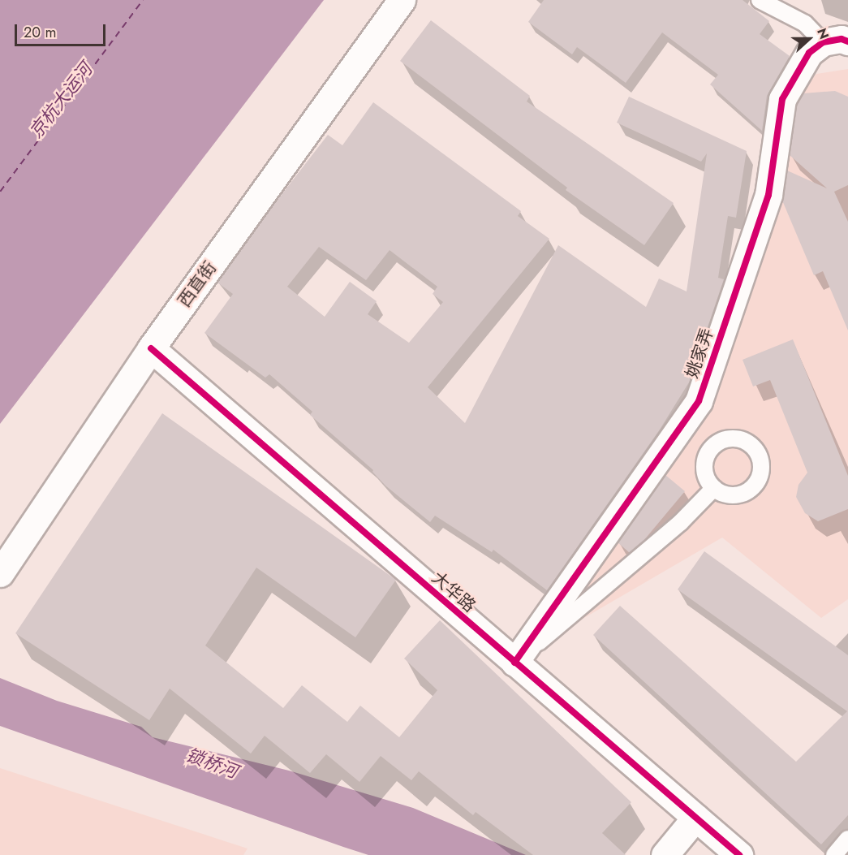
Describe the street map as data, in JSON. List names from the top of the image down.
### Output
{
  "streets": {
    "street": ["西直街", "姚家弄", "大华路"]
  },
  "crossings": [
    ["西直街", "大华路"],
    ["姚家弄", "大华路"]
  ],
  "water": ["京杭大运河", "锁桥河"],
  "scale_bar": "20 m",
  "north": "right"
}
